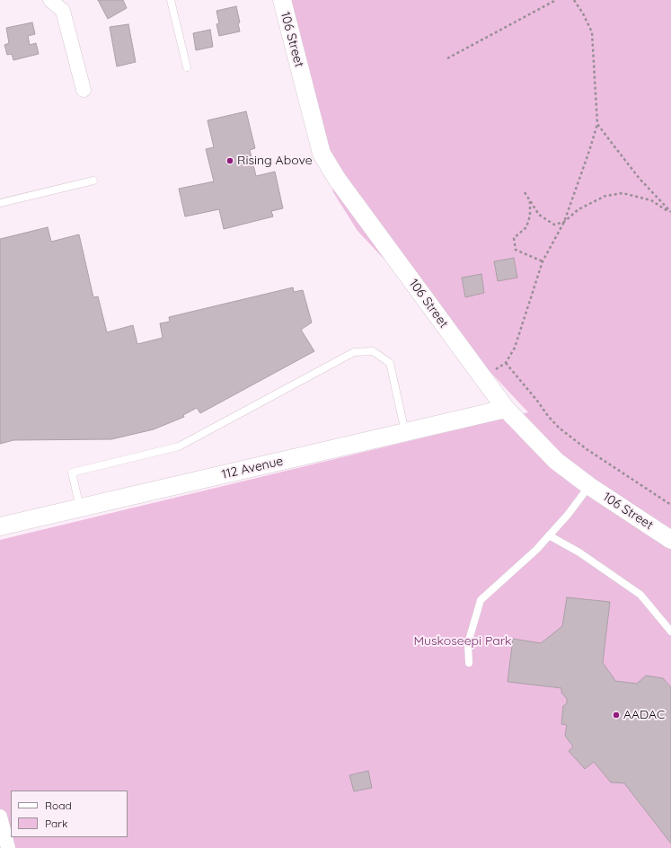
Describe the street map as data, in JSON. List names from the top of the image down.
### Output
{
  "streets": {
    "street": ["106 Street", "112 Avenue"]
  },
  "crossings": [
    ["106 Street", "112 Avenue"]
  ],
  "parks": ["Muskoseepi Park"],
  "places": ["Rising Above", "AADAC"],
  "legend": ["Road", "Park"]
}
